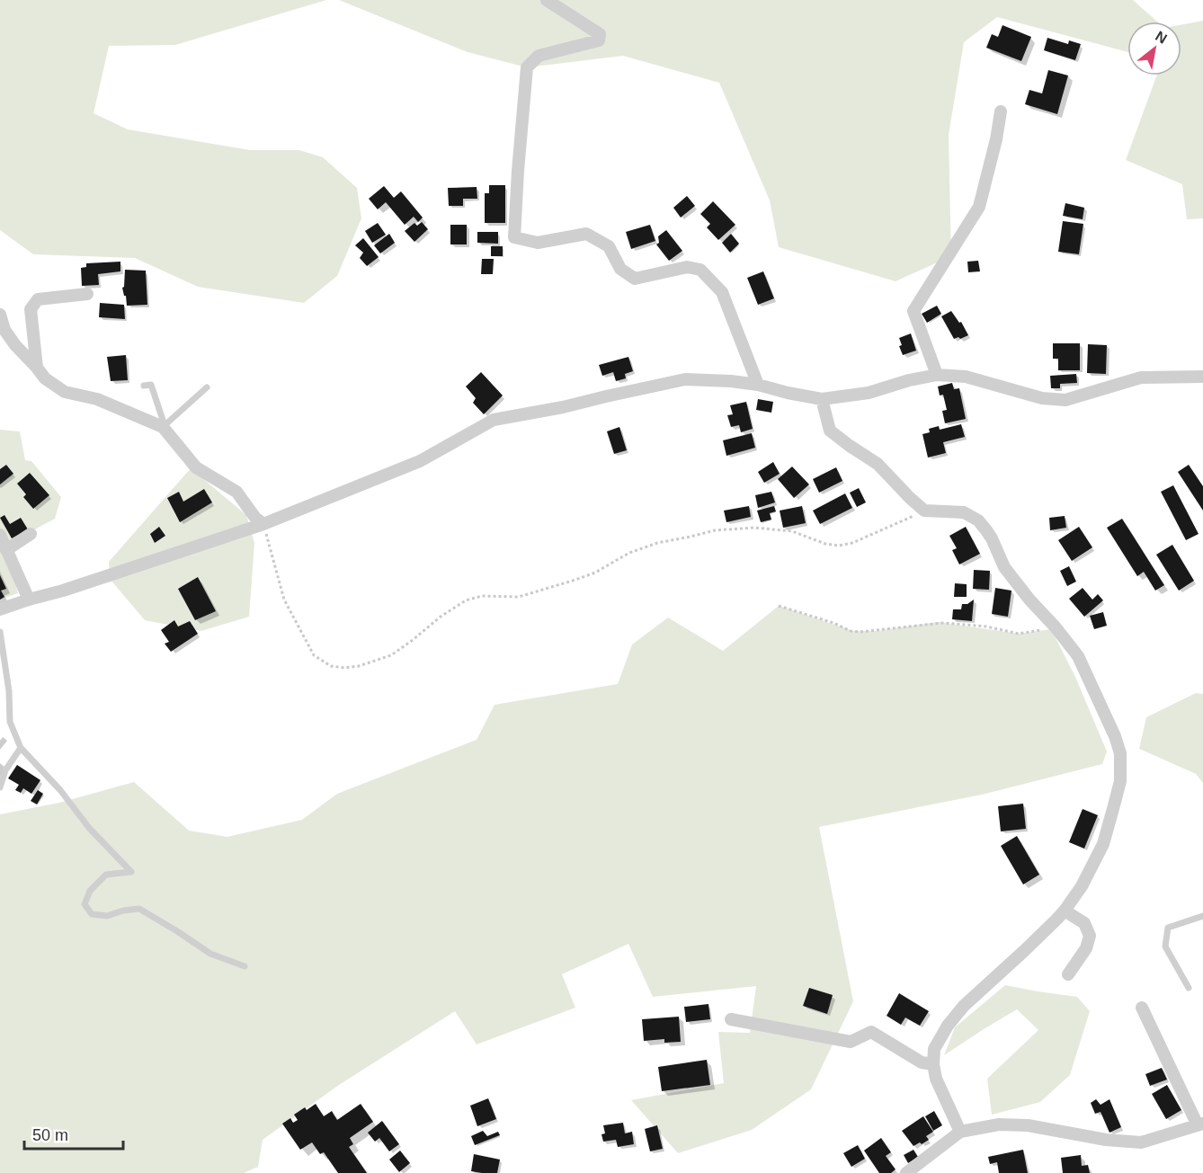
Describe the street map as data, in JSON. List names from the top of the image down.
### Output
{
  "scale_bar": "50 m",
  "north": "top right"
}
